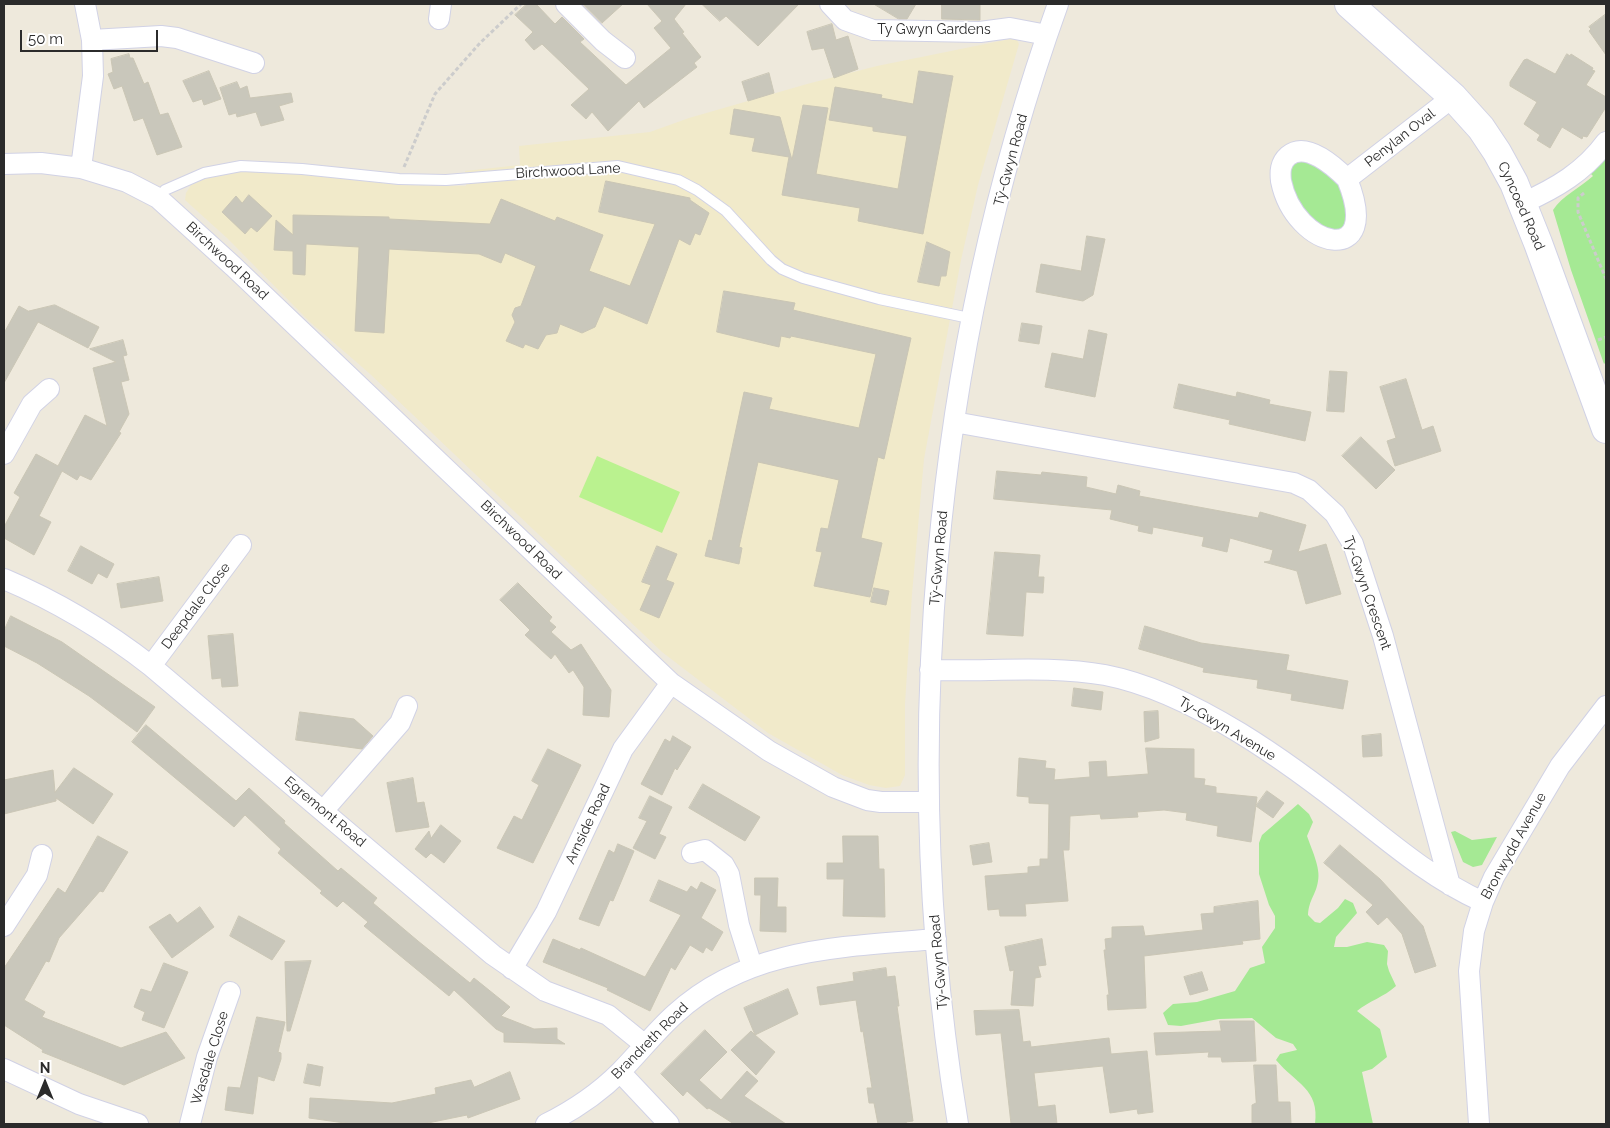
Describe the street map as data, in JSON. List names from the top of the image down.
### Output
{
  "streets": {
    "street": [
      "Ty Gwyn Gardens",
      "Penylan Oval",
      "Tŷ-Gwyn Road",
      "Cyncoed Road",
      "Birchwood Road",
      "Ty-Gwyn Crescent",
      "Deepdale Close",
      "Ty-Gwyn Avenue",
      "Egremont Road",
      "Arnside Road",
      "Bronwydd Avenue",
      "Brandreth Road",
      "Wasdale Close"
    ],
    "lane": ["Birchwood Lane"]
  },
  "crossings": [
    ["Ty Gwyn Gardens", "Tŷ-Gwyn Road"],
    ["Penylan Oval", "Cyncoed Road"],
    ["Tŷ-Gwyn Road", "Birchwood Lane"],
    ["Tŷ-Gwyn Road", "Birchwood Road"],
    ["Tŷ-Gwyn Road", "Ty-Gwyn Crescent"],
    ["Tŷ-Gwyn Road", "Ty-Gwyn Avenue"],
    ["Tŷ-Gwyn Road", "Brandreth Road"],
    ["Birchwood Lane", "Birchwood Road"],
    ["Birchwood Road", "Arnside Road"],
    ["Ty-Gwyn Crescent", "Ty-Gwyn Avenue"],
    ["Deepdale Close", "Egremont Road"],
    ["Ty-Gwyn Avenue", "Bronwydd Avenue"],
    ["Egremont Road", "Arnside Road"],
    ["Egremont Road", "Brandreth Road"]
  ],
  "scale_bar": "50 m",
  "north": "top"
}
